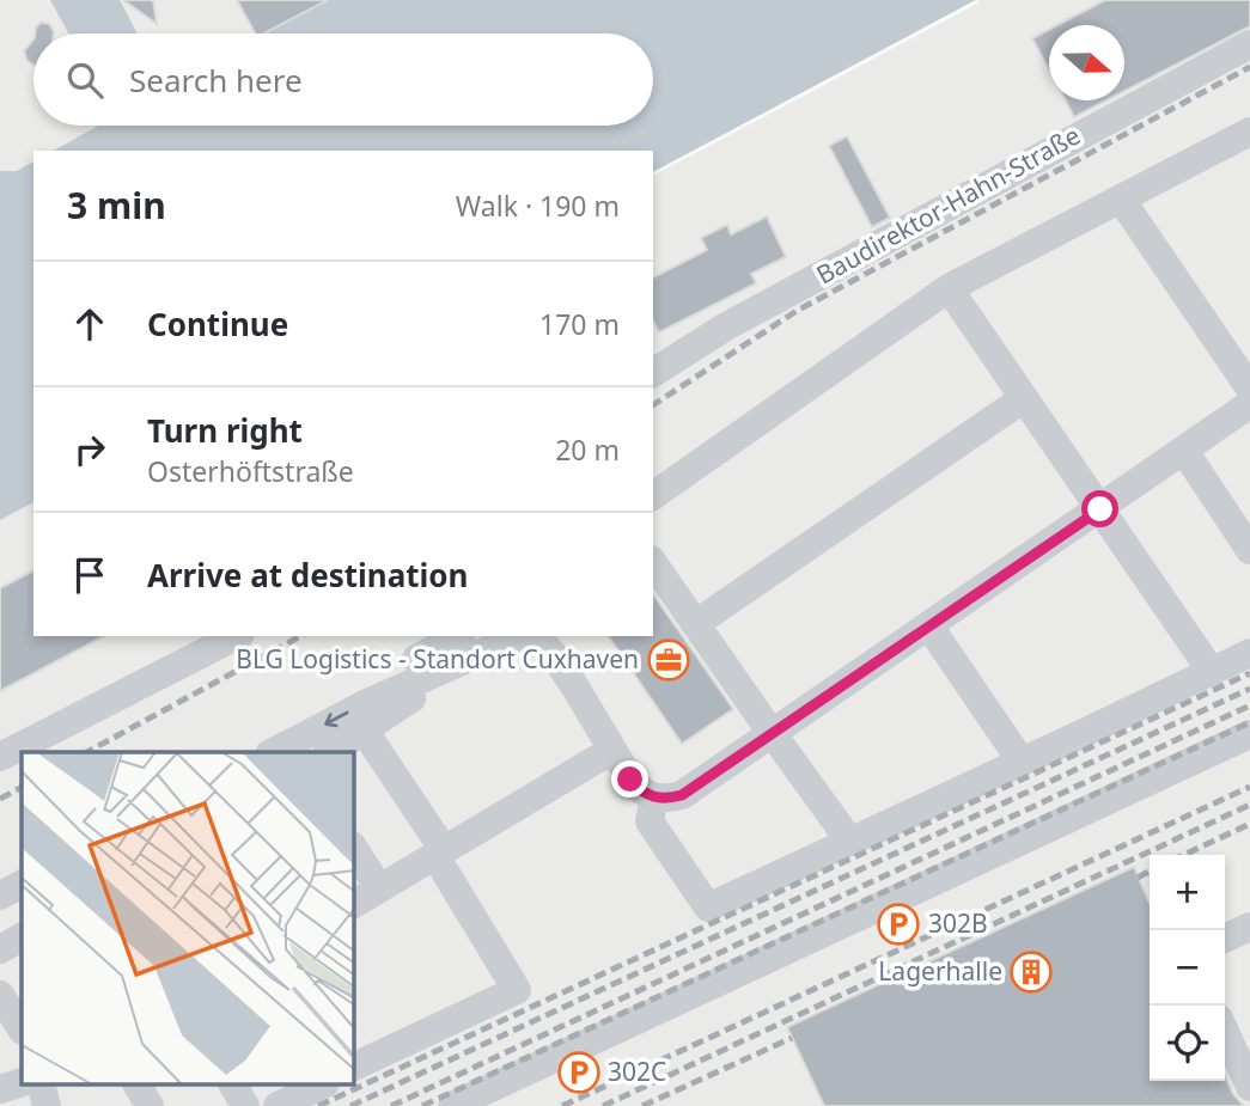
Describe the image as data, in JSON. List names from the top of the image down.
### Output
{
  "streets": {
    "street": ["Baudirektor-Hahn-Straße"]
  },
  "places": {
    "office": ["BLG Logistics - Standort Cuxhaven"],
    "parking": ["302B", "302C"],
    "building": ["Lagerhalle"]
  },
  "north": "right",
  "page": {
    "search": "Search here",
    "heading": ["3 min", "Walk · 190 m"],
    "list": [
      ["Continue", "170 m"],
      ["Turn right", "Osterhöftstraße", "20 m"],
      "Arrive at destination"
    ],
    "map_buttons": ["+", "−"]
  }
}
